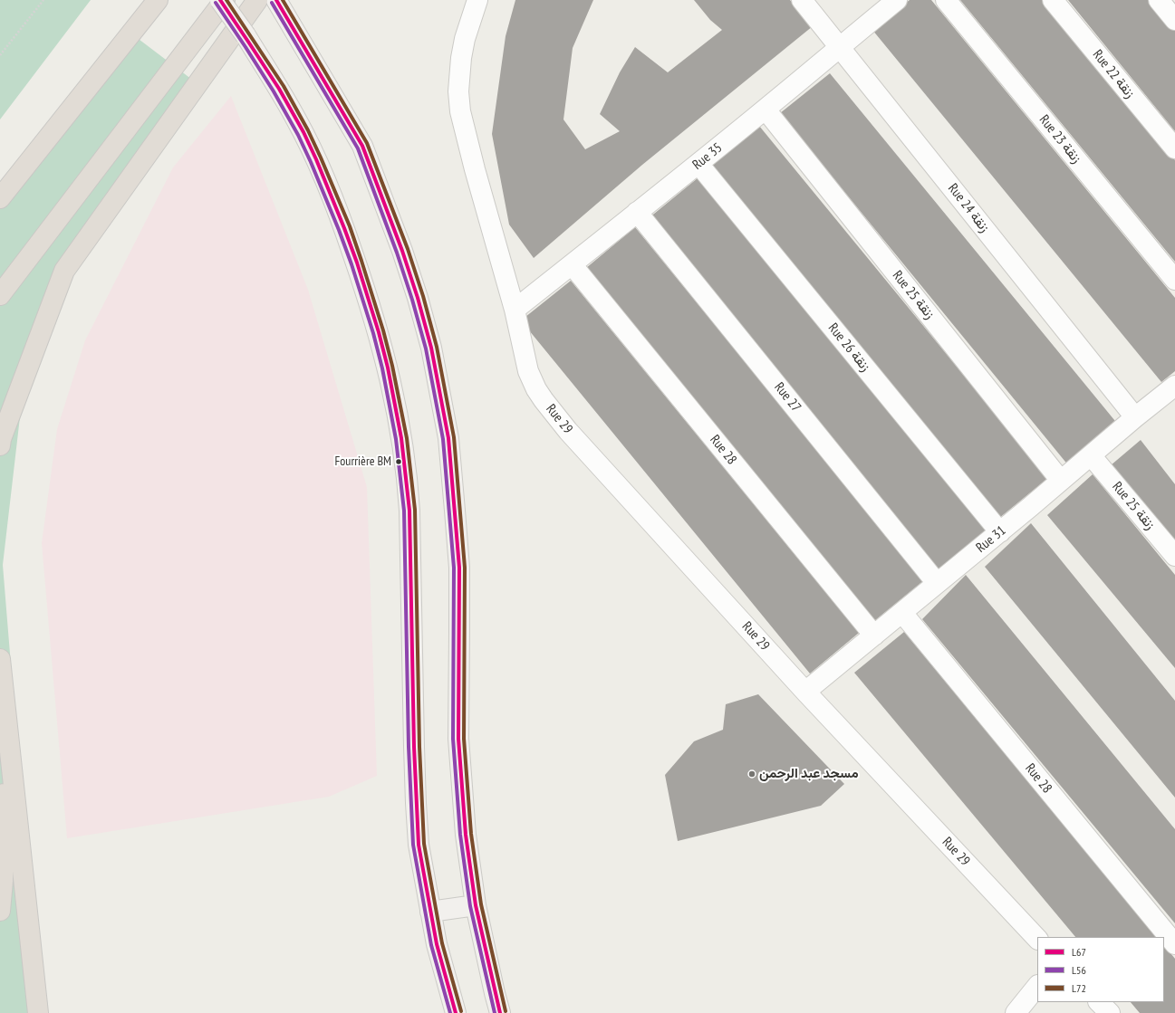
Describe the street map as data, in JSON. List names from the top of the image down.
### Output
{
  "streets": {
    "street": [
      "Rue 22 زنقة",
      "Rue 23 زنقة",
      "Rue 35",
      "Rue 24 زنقة",
      "Rue 25 زنقة",
      "Rue 26 زنقة",
      "Rue 27",
      "Rue 29",
      "Rue 28",
      "Rue 31"
    ]
  },
  "crossings": [
    ["Rue 35", "Rue 24 زنقة"],
    ["Rue 35", "Rue 25 زنقة"],
    ["Rue 35", "Rue 26 زنقة"],
    ["Rue 35", "Rue 27"],
    ["Rue 35", "Rue 29"],
    ["Rue 35", "Rue 28"],
    ["Rue 24 زنقة", "Rue 31"],
    ["Rue 25 زنقة", "Rue 31"],
    ["Rue 26 زنقة", "Rue 31"],
    ["Rue 27", "Rue 31"],
    ["Rue 29", "Rue 31"],
    ["Rue 28", "Rue 31"]
  ],
  "places": ["Fourrière BM", "مسجد عبد الرحمن"],
  "lines": ["transit line L67", "transit line L72", "transit line L56"],
  "legend": ["L67", "L56", "L72"]
}
